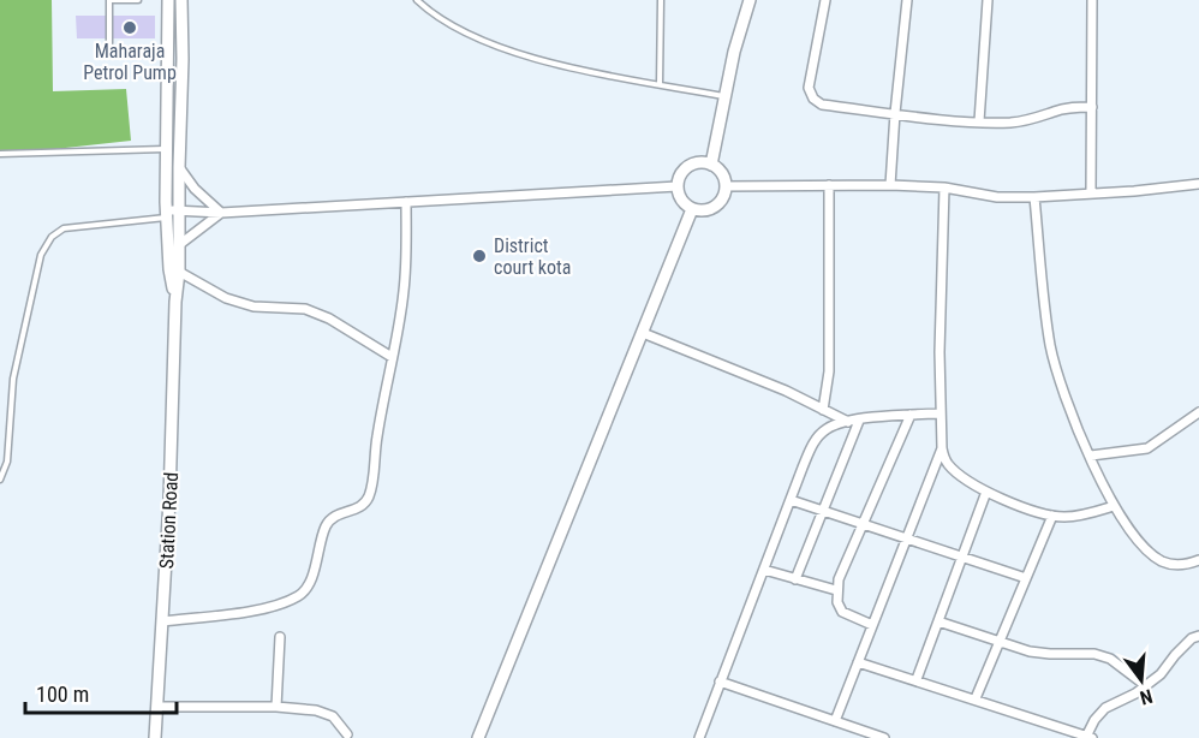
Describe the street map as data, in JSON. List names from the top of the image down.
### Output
{
  "streets": {
    "street": ["Station Road"]
  },
  "places": ["Maharaja Petrol Pump", "District court kota"],
  "scale_bar": "100 m",
  "north": "bottom"
}
